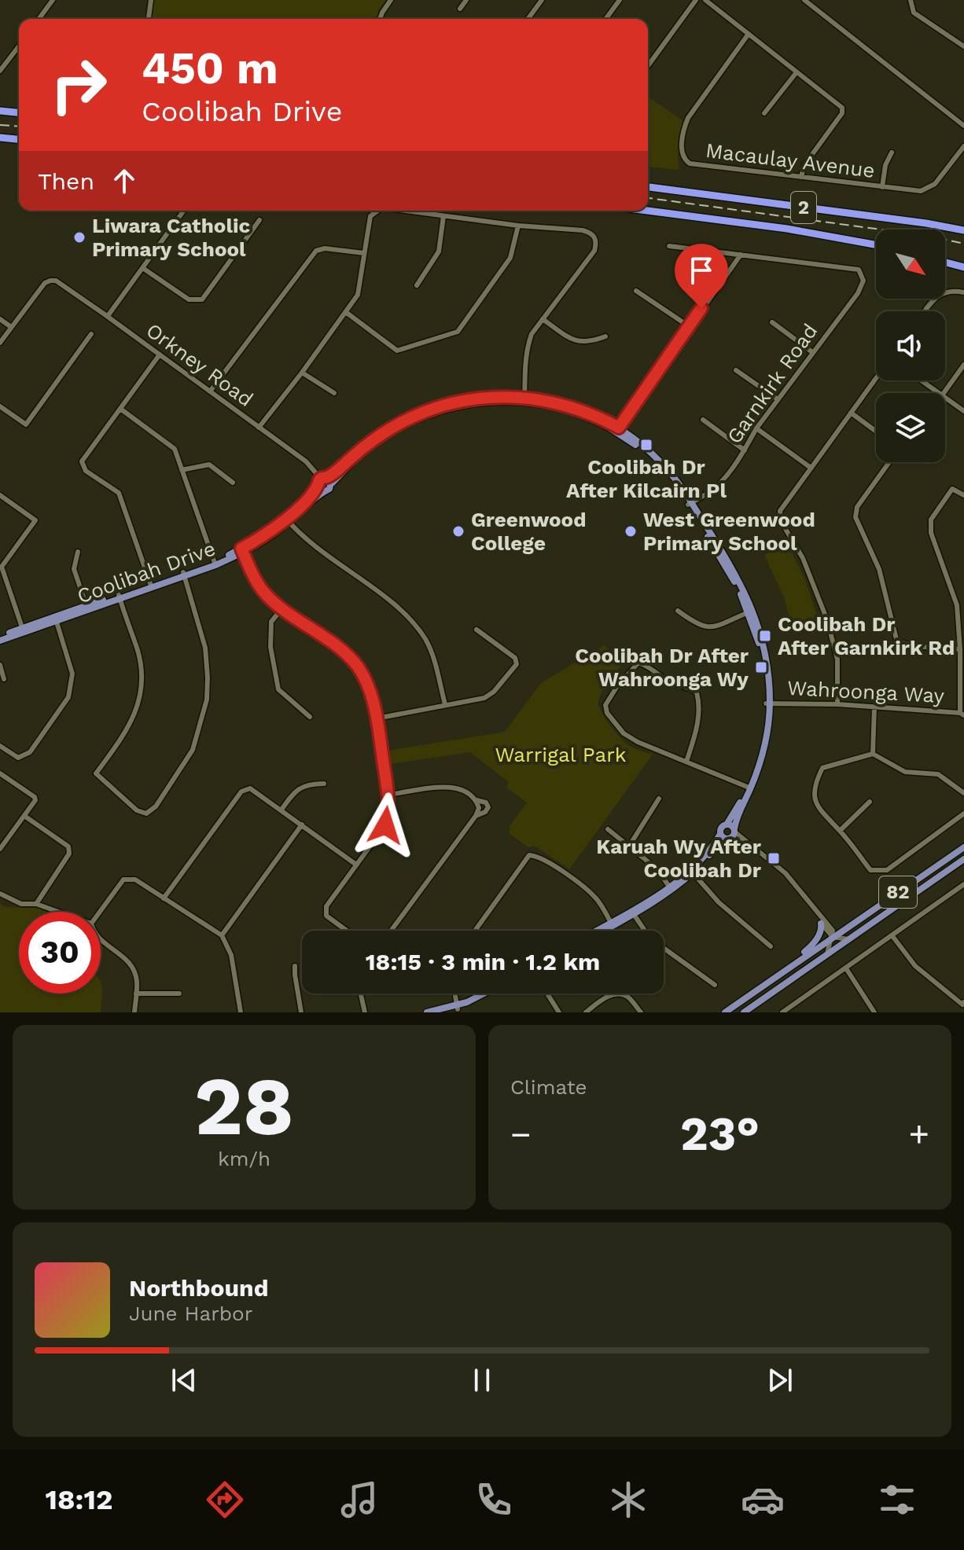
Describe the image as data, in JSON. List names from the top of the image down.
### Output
{
  "streets": {
    "highway": ["2"],
    "main road": ["Coolibah Drive", "82"],
    "street": [
      "Macaulay Avenue",
      "Orkney Road",
      "Garnkirk Road",
      "Wahroonga Way"
    ]
  },
  "crossings": [
    ["Orkney Road", "Coolibah Drive"],
    ["Garnkirk Road", "Coolibah Drive"],
    ["Coolibah Drive", "Wahroonga Way"]
  ],
  "parks": ["Warrigal Park"],
  "places": {
    "other": ["Liwara Catholic Primary School", "Greenwood College", "West Greenwood Primary School"],
    "transit": [
      "Coolibah Dr After Kilcairn Pl",
      "Coolibah Dr After Garnkirk Rd",
      "Coolibah Dr After Wahroonga Wy",
      "Karuah Wy After Coolibah Dr"
    ]
  },
  "north": "bottom right",
  "page": {
    "turn": ["450 m", "Coolibah Drive"],
    "then": "Then",
    "limit": "30",
    "trip": "18:15 · 3 min · 1.2 km",
    "tile": [
      ["28", "km/h"],
      "Climate"
    ],
    "heat": ["−", "23°", "+"],
    "song": ["Northbound", "June Harbor"],
    "tabs": "18:12"
  }
}
